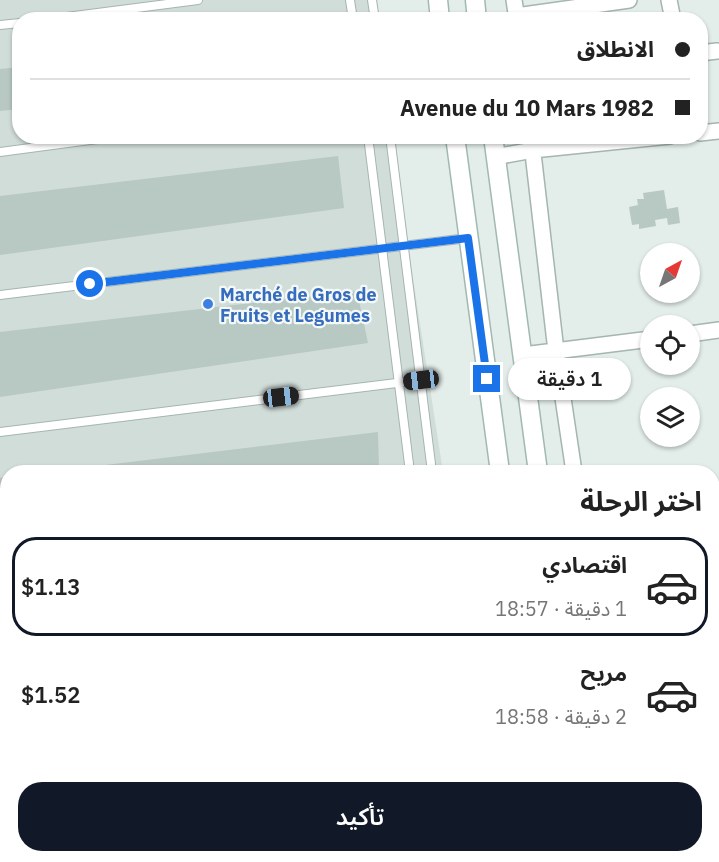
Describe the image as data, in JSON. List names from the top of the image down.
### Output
{
  "places": ["Marché de Gros de Fruits et Legumes"],
  "north": "top right",
  "page": {
    "banner": ["الانطلاق", "Avenue du 10 Mars 1982"],
    "bubble": "1 دقيقة",
    "heading": "اختر الرحلة",
    "list": [
      {
        "name": "اقتصادي",
        "note": "1 دقيقة · 18:57",
        "value": "$1.13"
      },
      {
        "name": "مريح",
        "note": "2 دقيقة · 18:58",
        "value": "$1.52"
      }
    ],
    "buttons": "تأكيد"
  }
}
